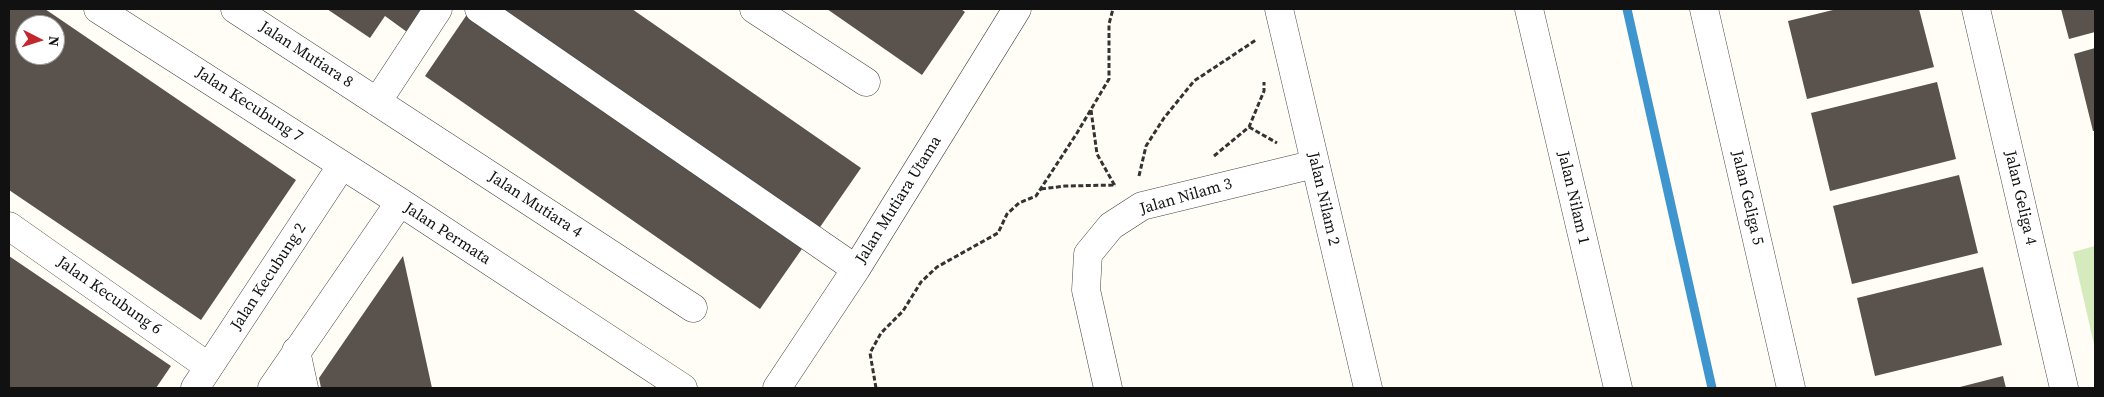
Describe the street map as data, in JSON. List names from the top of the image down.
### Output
{
  "streets": {
    "street": [
      "Jalan Mutiara 8",
      "Jalan Kecubung 7",
      "Jalan Nilam 3",
      "Jalan Nilam 1",
      "Jalan Geliga 5",
      "Jalan Geliga 4",
      "Jalan Nilam 2",
      "Jalan Mutiara Utama",
      "Jalan Mutiara 4",
      "Jalan Permata",
      "Jalan Kecubung 2",
      "Jalan Kecubung 6"
    ]
  },
  "crossings": [
    ["Jalan Mutiara 8", "Jalan Mutiara 4"],
    ["Jalan Kecubung 7", "Jalan Permata"],
    ["Jalan Kecubung 7", "Jalan Kecubung 2"],
    ["Jalan Nilam 3", "Jalan Nilam 2"],
    ["Jalan Kecubung 2", "Jalan Kecubung 6"]
  ],
  "north": "right"
}
